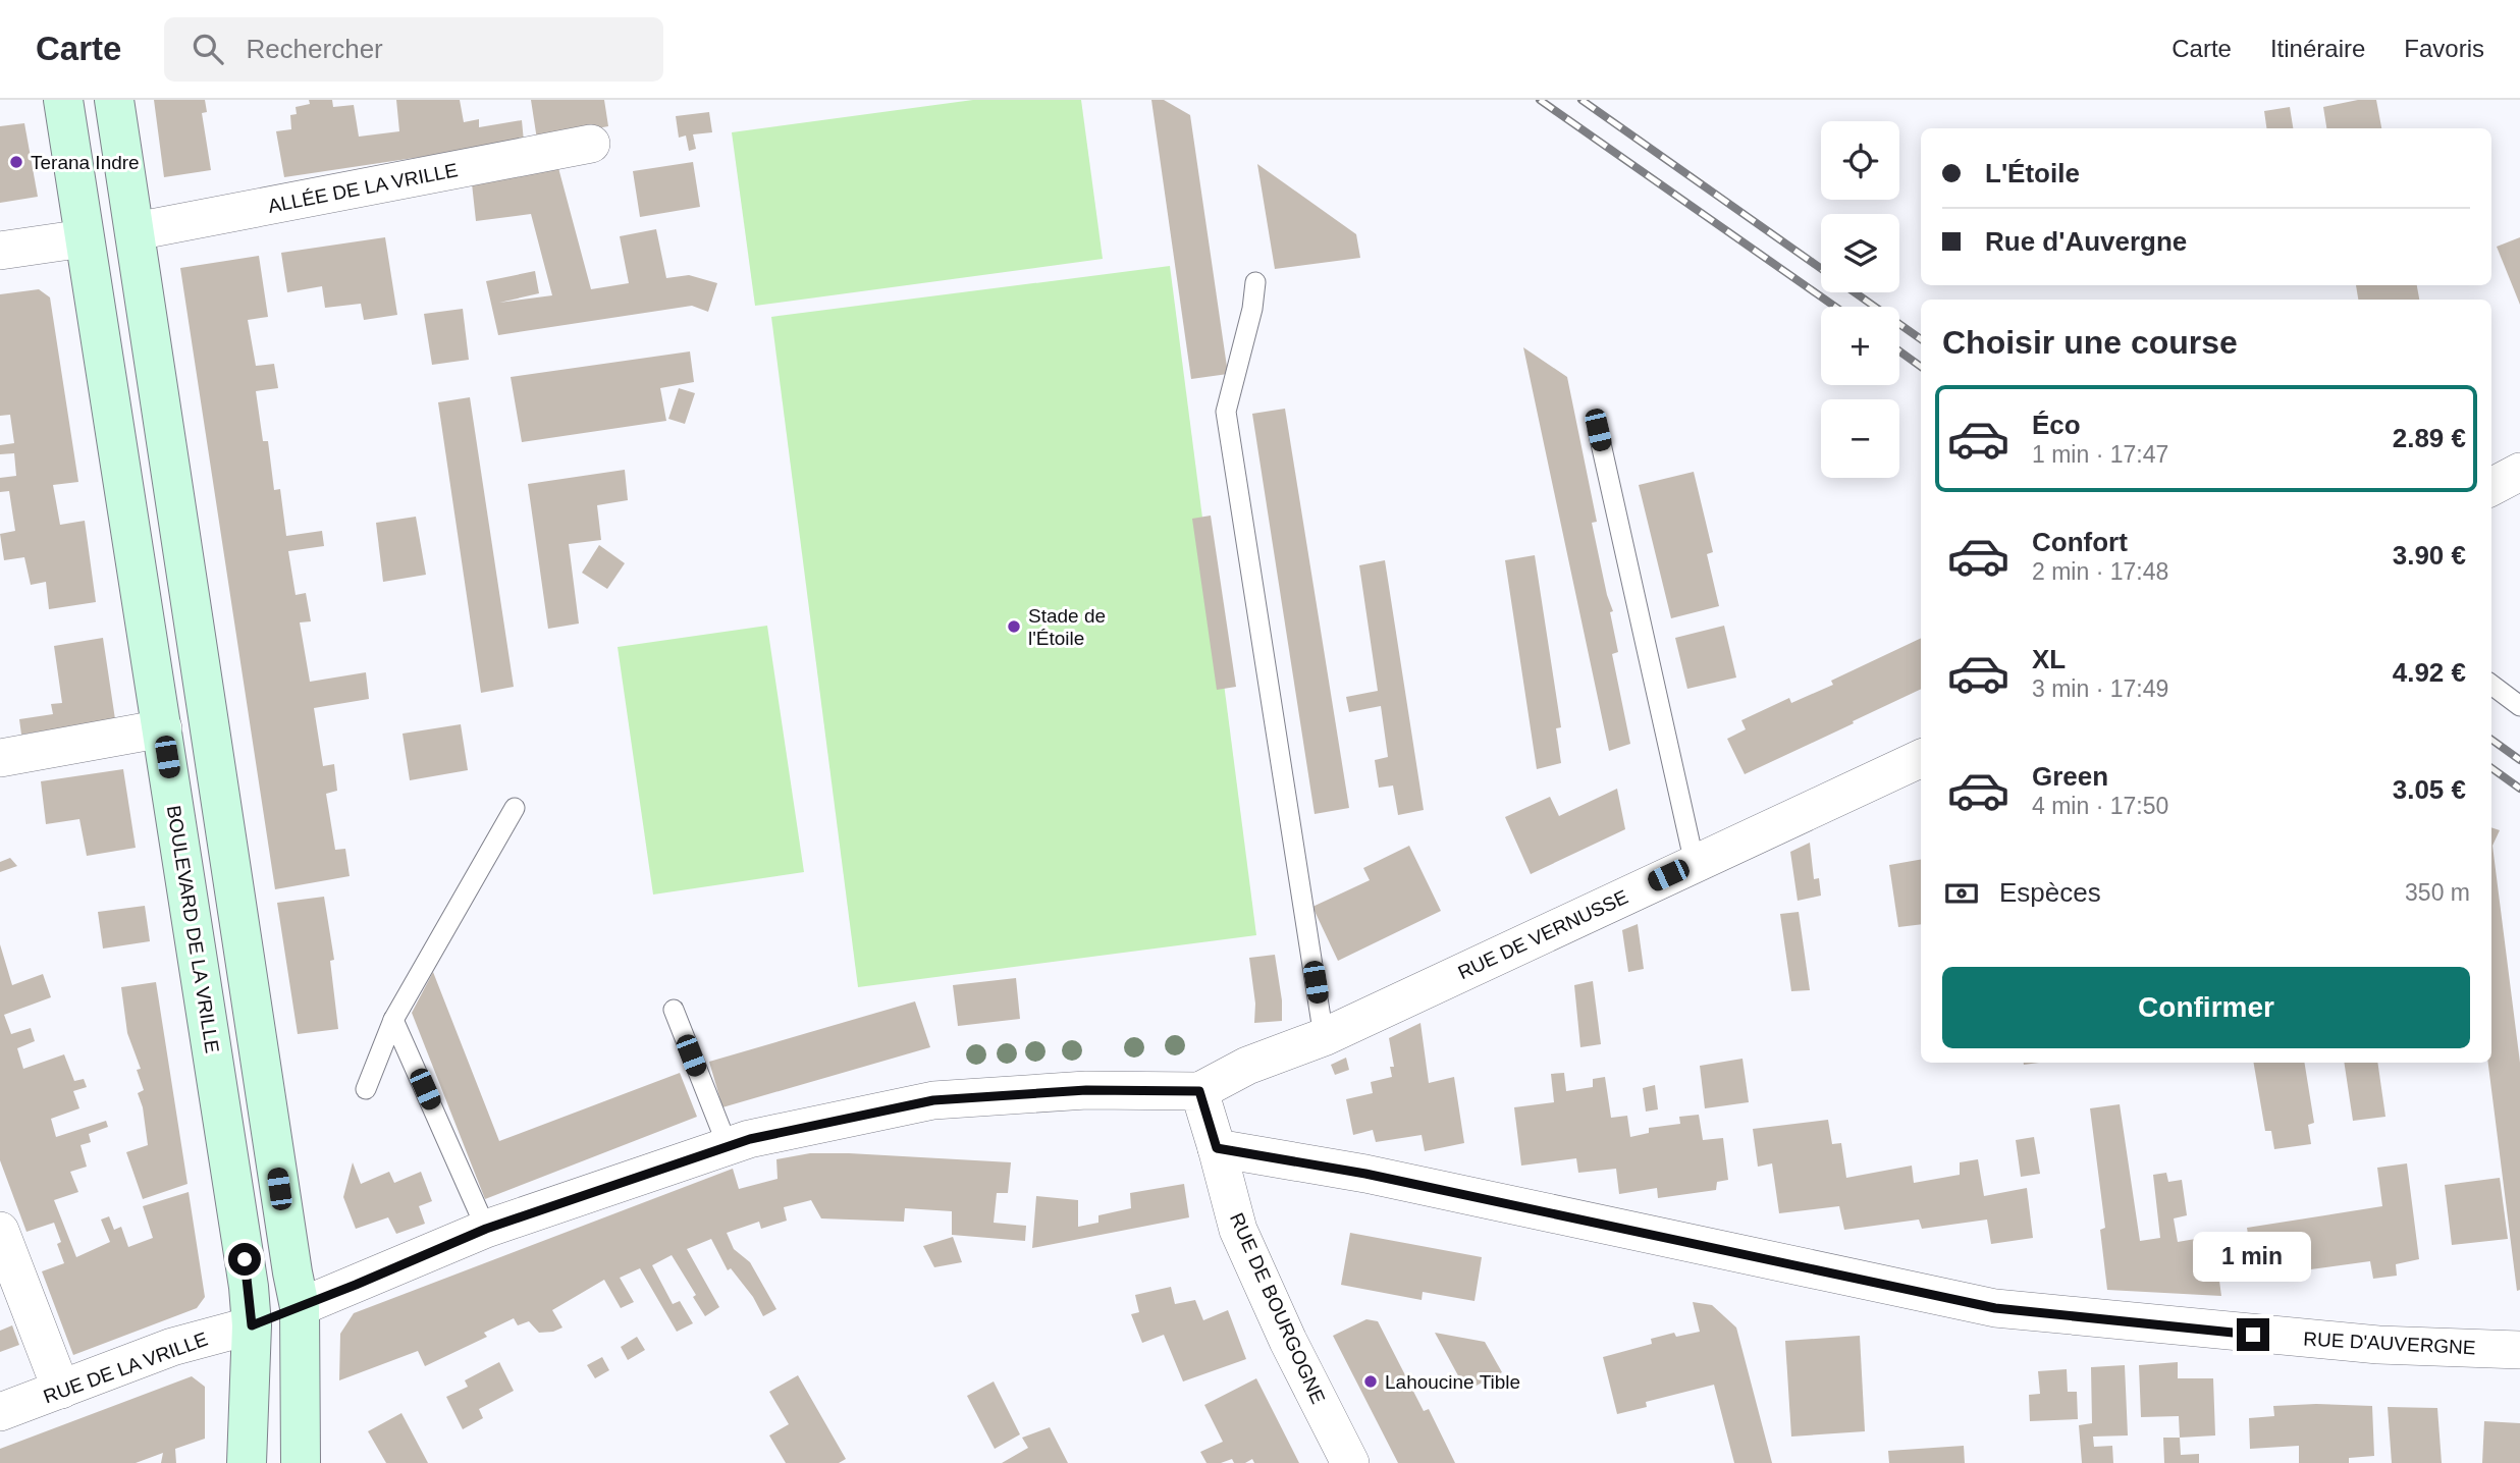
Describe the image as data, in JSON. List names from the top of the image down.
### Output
{
  "streets": {
    "main road": ["BOULEVARD DE LA VRILLE"],
    "street": [
      "ALLÉE DE LA VRILLE",
      "RUE DE VERNUSSE",
      "RUE DE BOURGOGNE",
      "RUE D'AUVERGNE",
      "RUE DE LA VRILLE"
    ]
  },
  "crossings": [
    ["BOULEVARD DE LA VRILLE", "RUE DE LA VRILLE"],
    ["RUE DE BOURGOGNE", "RUE D'AUVERGNE"]
  ],
  "places": ["Terana Indre", "Stade de l'Étoile", "Lahoucine Tible"],
  "page": {
    "header": "Carte",
    "search": "Rechercher",
    "nav": ["Carte", "Itinéraire", "Favoris"],
    "map_buttons": ["+", "−"],
    "banner": ["L'Étoile", "Rue d'Auvergne"],
    "heading": "Choisir une course",
    "list": [
      {
        "name": "Éco",
        "note": "1 min · 17:47",
        "value": "2.89 €"
      },
      {
        "name": "Confort",
        "note": "2 min · 17:48",
        "value": "3.90 €"
      },
      {
        "name": "XL",
        "note": "3 min · 17:49",
        "value": "4.92 €"
      },
      {
        "name": "Green",
        "note": "4 min · 17:50",
        "value": "3.05 €"
      }
    ],
    "pay": ["Espèces", "350 m"],
    "buttons": "Confirmer",
    "bubble": "1 min"
  }
}
